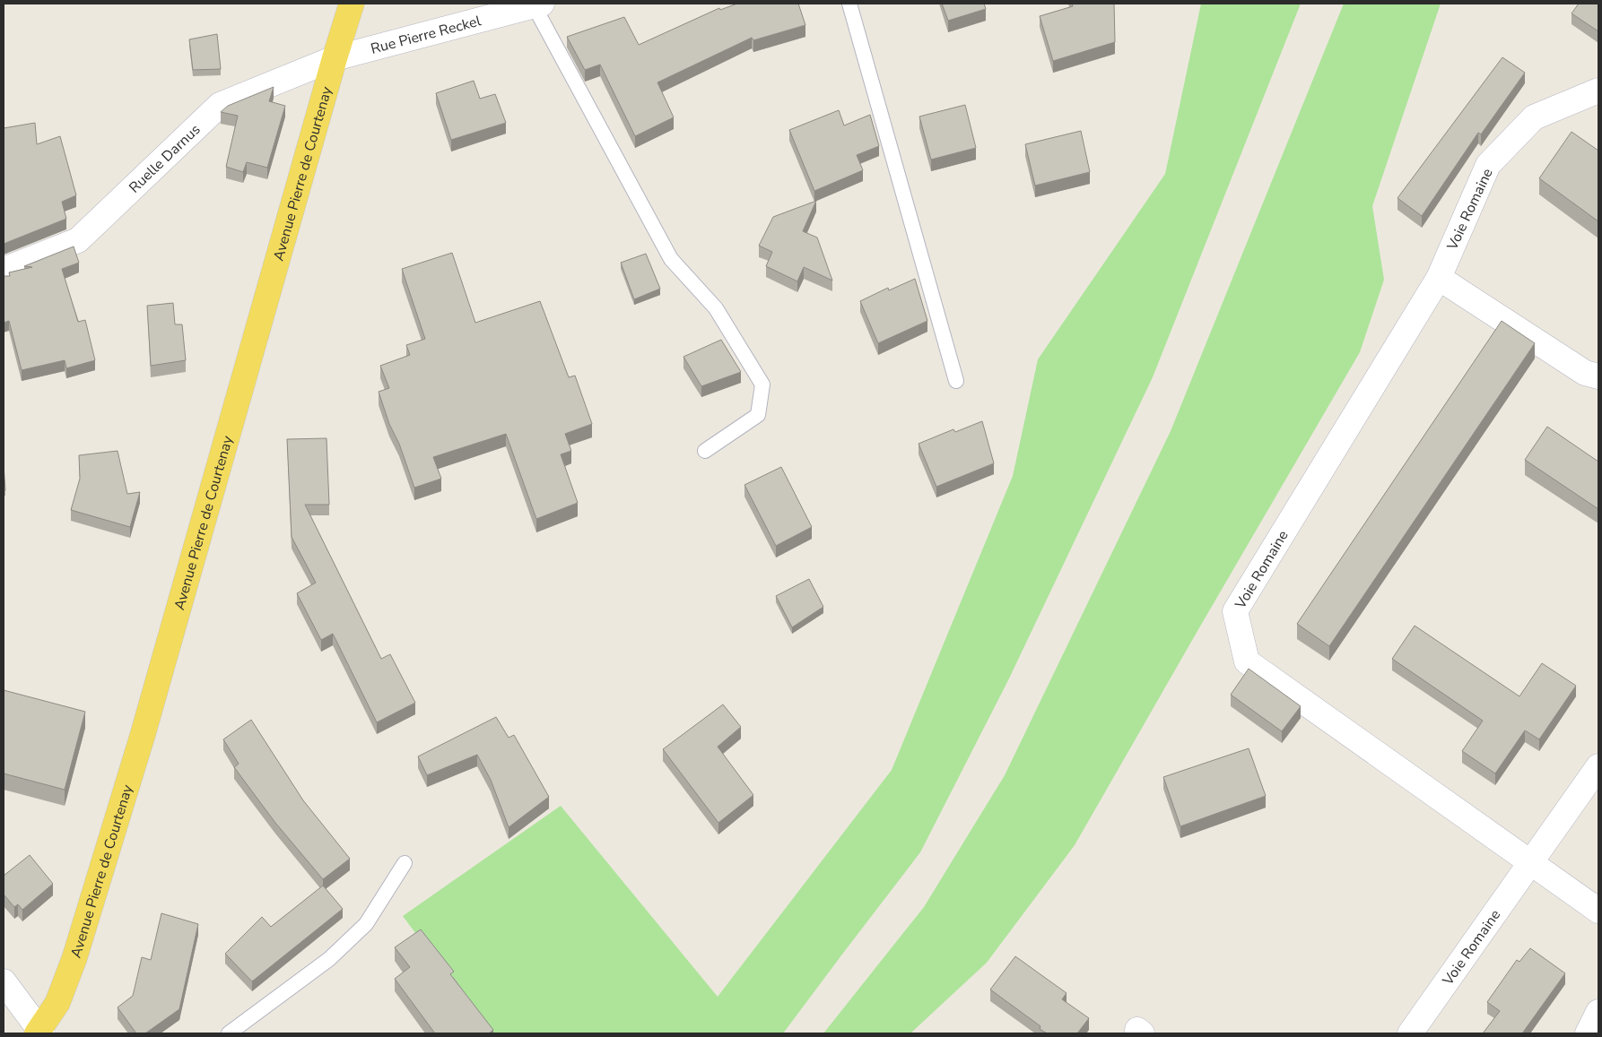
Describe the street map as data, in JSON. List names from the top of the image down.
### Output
{
  "streets": {
    "main road": ["Avenue Pierre de Courtenay"],
    "street": ["Rue Pierre Reckel", "Ruelle Darnus", "Voie Romaine"]
  },
  "crossings": [
    ["Rue Pierre Reckel", "Ruelle Darnus"],
    ["Rue Pierre Reckel", "Avenue Pierre de Courtenay"],
    ["Ruelle Darnus", "Avenue Pierre de Courtenay"]
  ]
}
